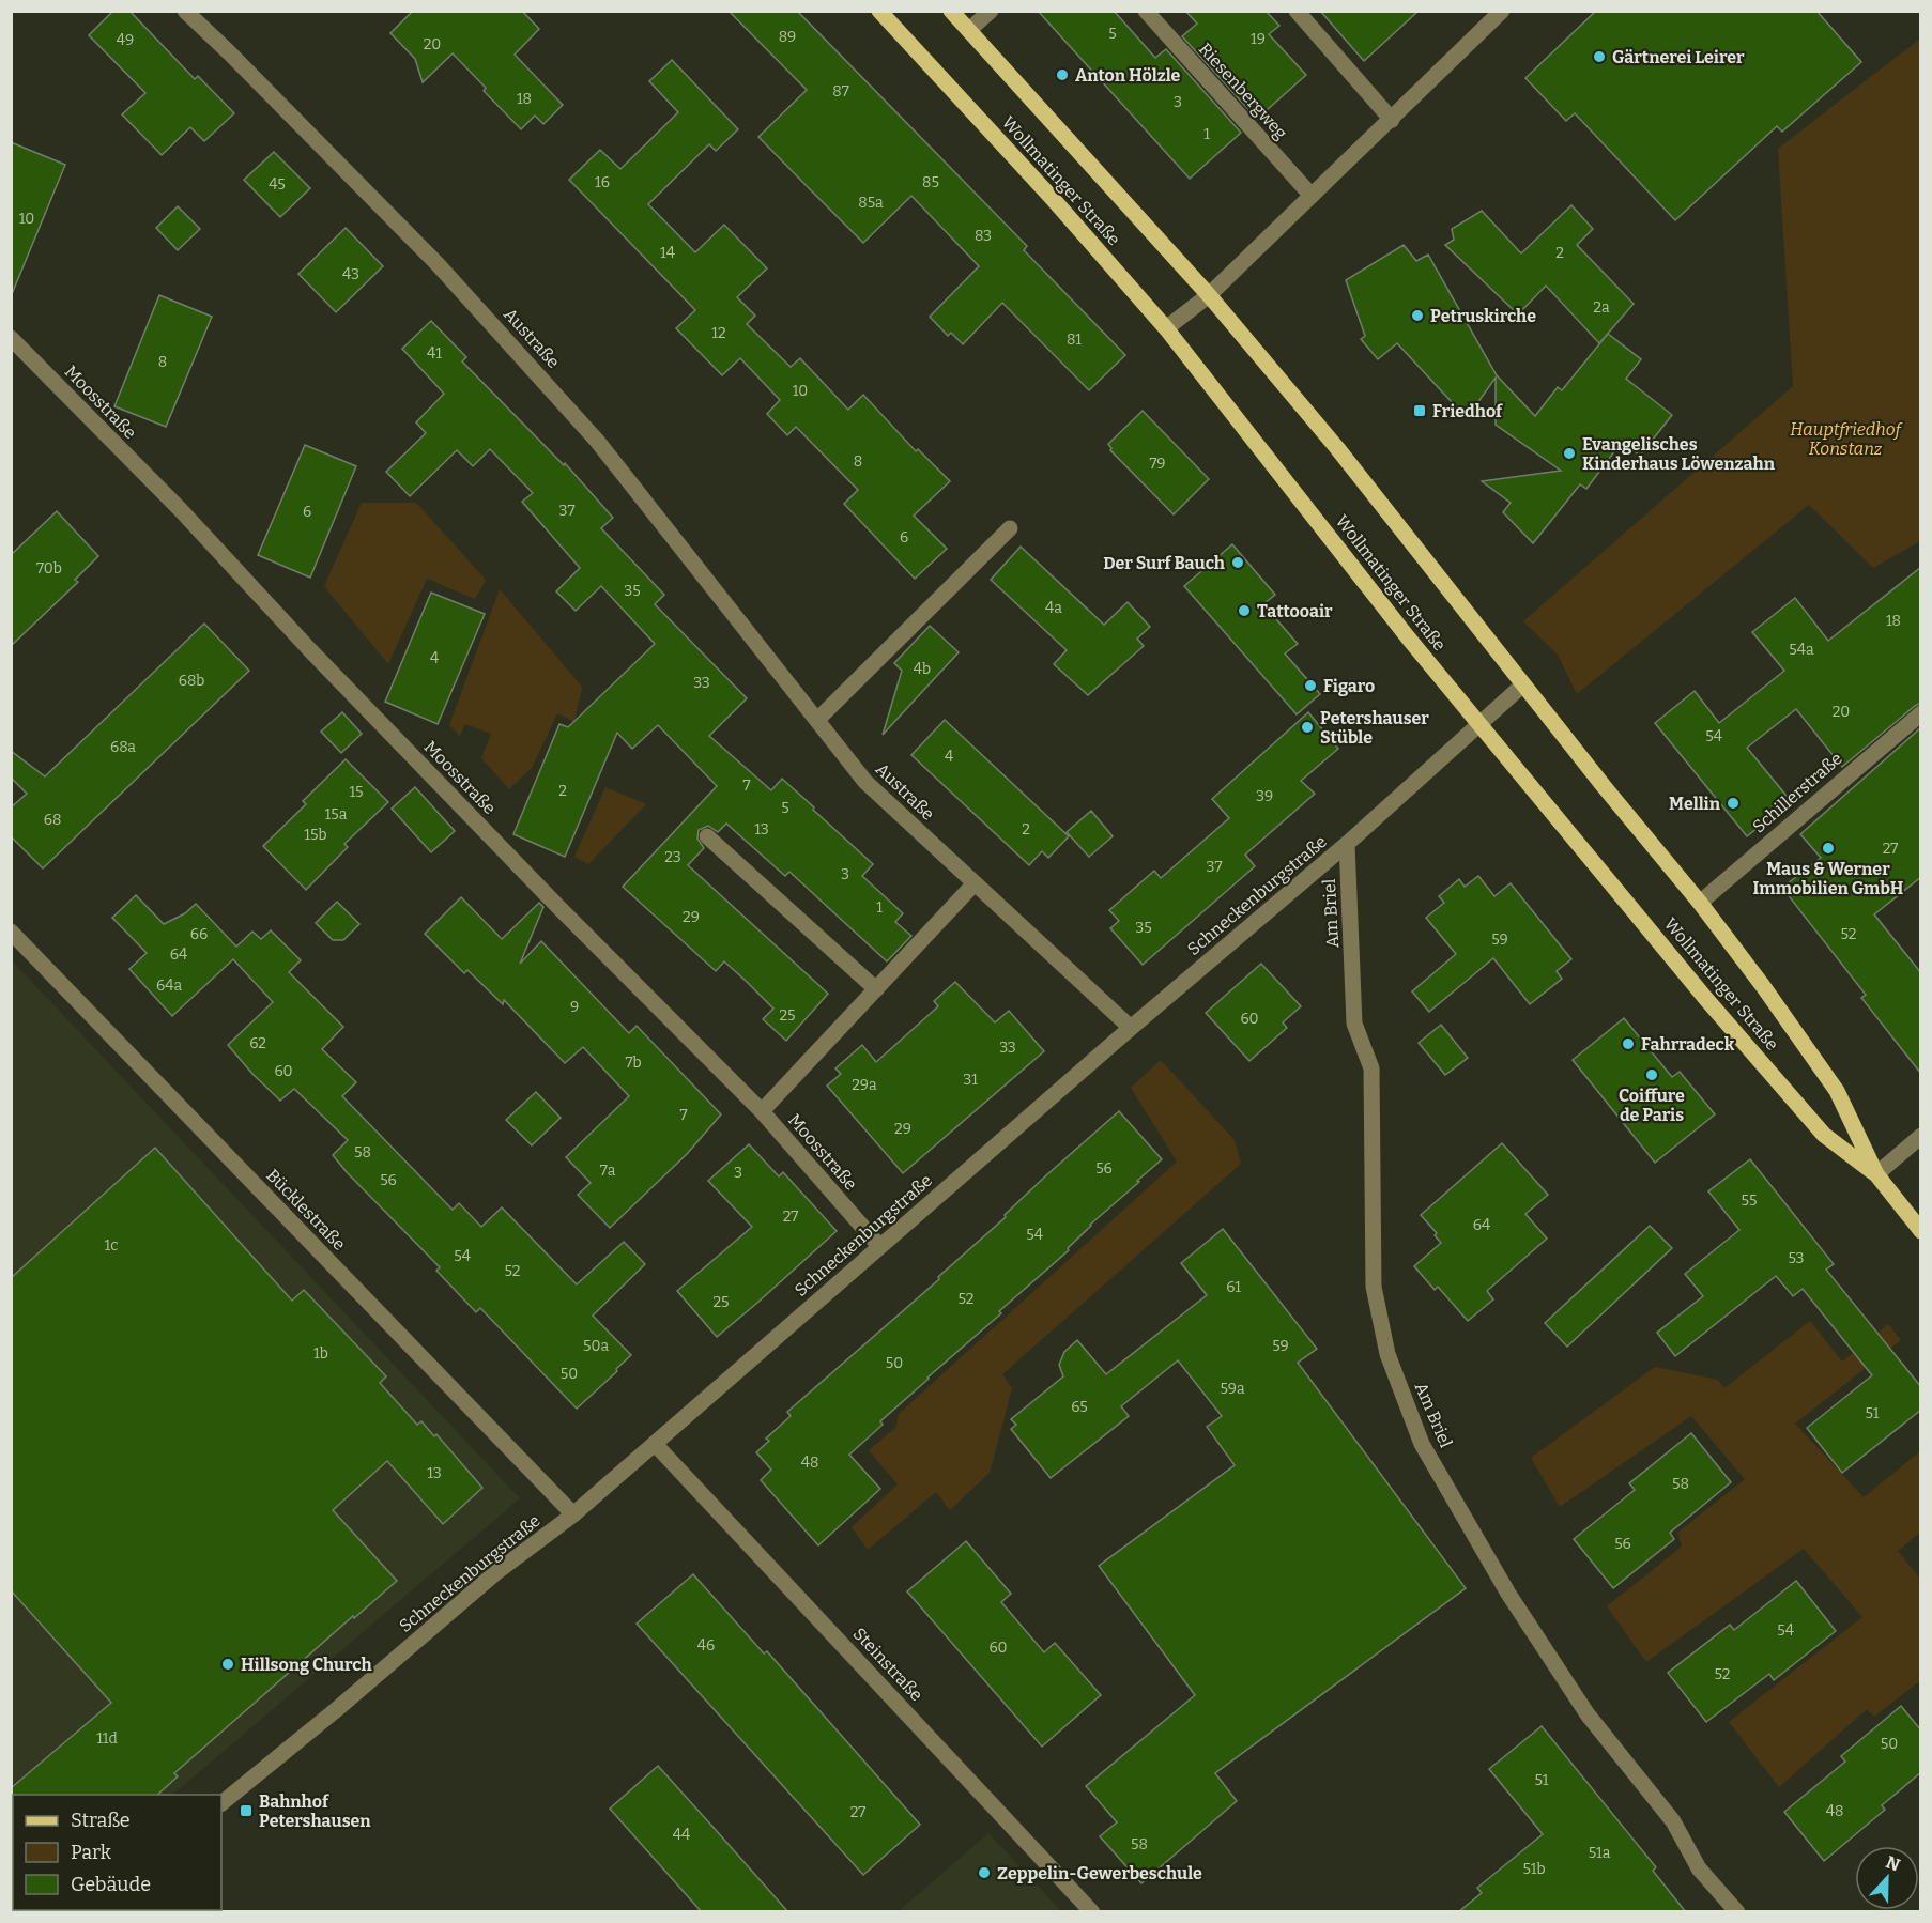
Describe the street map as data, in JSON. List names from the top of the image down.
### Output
{
  "streets": {
    "main road": ["Wollmatinger Straße"],
    "street": [
      "Riesenbergweg",
      "Austraße",
      "Moosstraße",
      "Schillerstraße",
      "Schneckenburgstraße",
      "Am Briel",
      "Bücklestraße",
      "Steinstraße"
    ]
  },
  "crossings": [
    ["Wollmatinger Straße", "Schillerstraße"],
    ["Wollmatinger Straße", "Schneckenburgstraße"],
    ["Austraße", "Schneckenburgstraße"],
    ["Moosstraße", "Schneckenburgstraße"],
    ["Schneckenburgstraße", "Am Briel"],
    ["Schneckenburgstraße", "Bücklestraße"],
    ["Schneckenburgstraße", "Steinstraße"]
  ],
  "parks": ["Hauptfriedhof Konstanz"],
  "places": {
    "other": [
      "Gärtnerei Leirer",
      "Anton Hölzle",
      "Petruskirche",
      "Evangelisches Kinderhaus Löwenzahn",
      "Der Surf Bauch",
      "Tattooair",
      "Figaro",
      "Petershauser Stüble",
      "Mellin",
      "Maus & Werner Immobilien GmbH",
      "Fahrradeck",
      "Coiffure de Paris",
      "Hillsong Church",
      "Zeppelin-Gewerbeschule"
    ],
    "transit": ["Friedhof", "Bahnhof Petershausen"]
  },
  "house_numbers": [
    "5",
    "89",
    "19",
    "49",
    "20",
    "87",
    "18",
    "3",
    "1",
    "16",
    "85",
    "45",
    "85a",
    "10",
    "83",
    "14",
    "2",
    "43",
    "2a",
    "12",
    "81",
    "41",
    "8",
    "10",
    "8",
    "79",
    "37",
    "6",
    "6",
    "70b",
    "35",
    "4a",
    "18",
    "54a",
    "4",
    "4b",
    "68b",
    "33",
    "20",
    "54",
    "68a",
    "4",
    "7",
    "2",
    "15",
    "39",
    "5",
    "15a",
    "68",
    "13",
    "2",
    "15b",
    "27",
    "23",
    "37",
    "3",
    "1",
    "29",
    "35",
    "66",
    "52",
    "59",
    "64",
    "64a",
    "9",
    "25",
    "60",
    "62",
    "33",
    "7b",
    "60",
    "31",
    "29a",
    "7",
    "29",
    "58",
    "56",
    "7a",
    "3",
    "56",
    "55",
    "27",
    "64",
    "54",
    "1c",
    "54",
    "53",
    "52",
    "61",
    "52",
    "25",
    "50a",
    "59",
    "1b",
    "50",
    "50",
    "59a",
    "65",
    "51",
    "48",
    "13",
    "58",
    "56",
    "54",
    "46",
    "60",
    "52",
    "11d",
    "50",
    "51",
    "48",
    "27",
    "44",
    "58",
    "51a",
    "51b"
  ],
  "legend": ["Straße", "Park", "Gebäude"],
  "north": "top"
}
